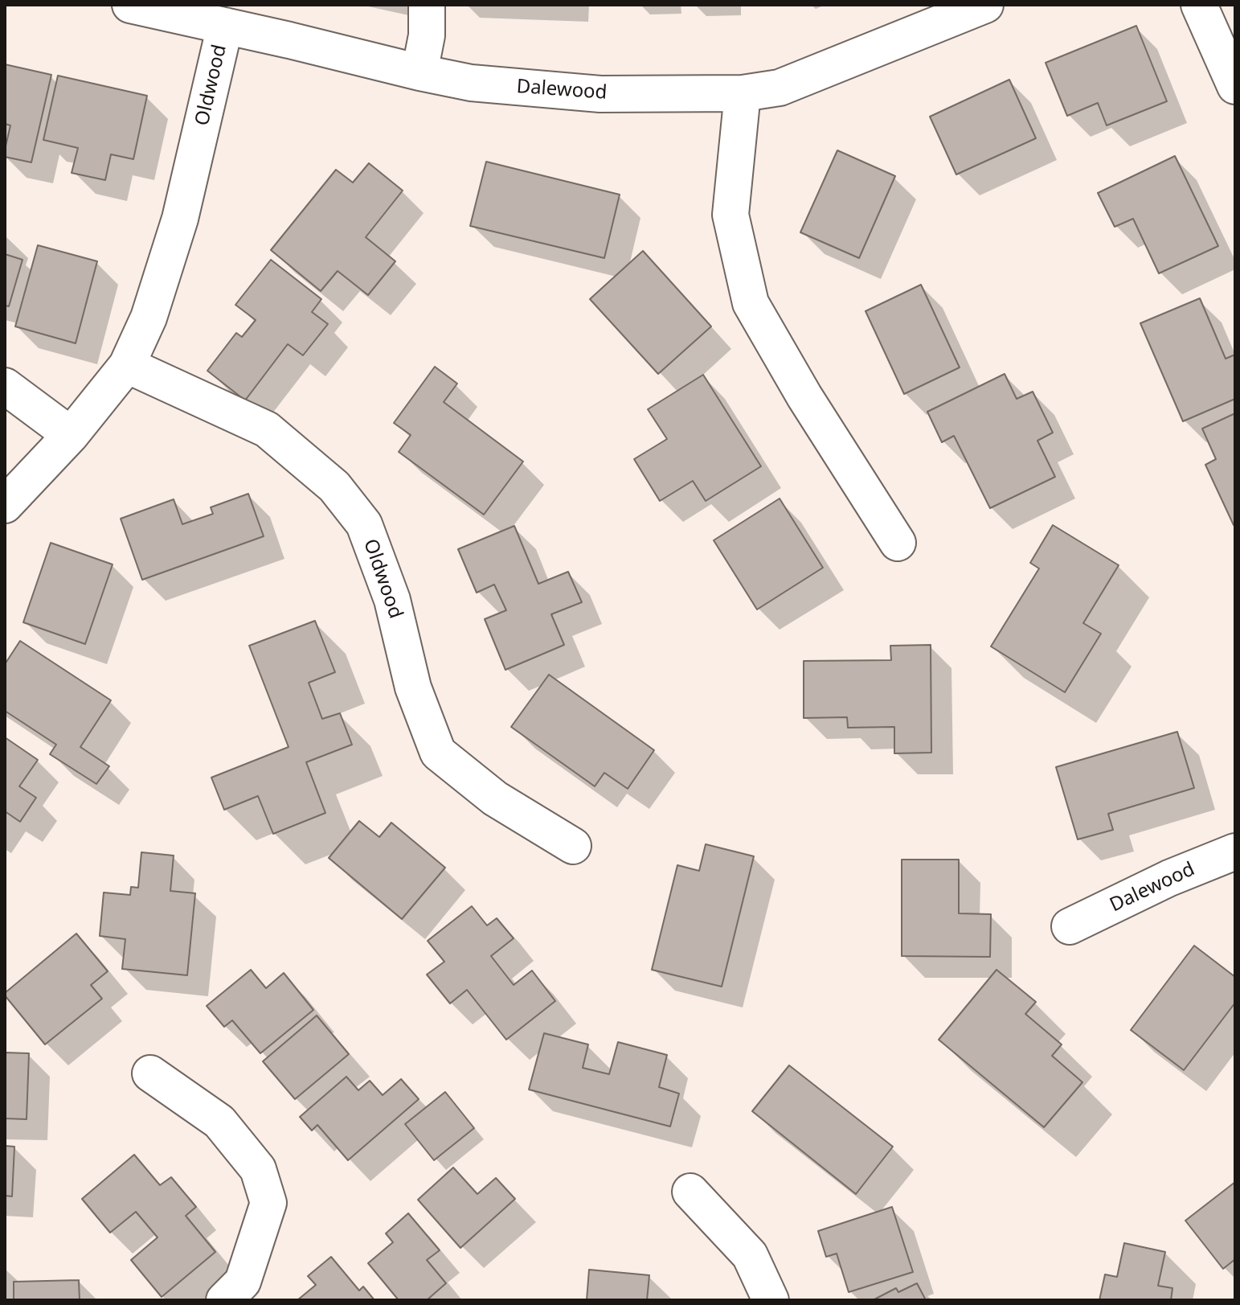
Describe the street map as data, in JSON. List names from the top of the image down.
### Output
{
  "streets": {
    "street": ["Oldwood", "Dalewood"]
  },
  "crossings": [
    ["Oldwood", "Dalewood"]
  ]
}
